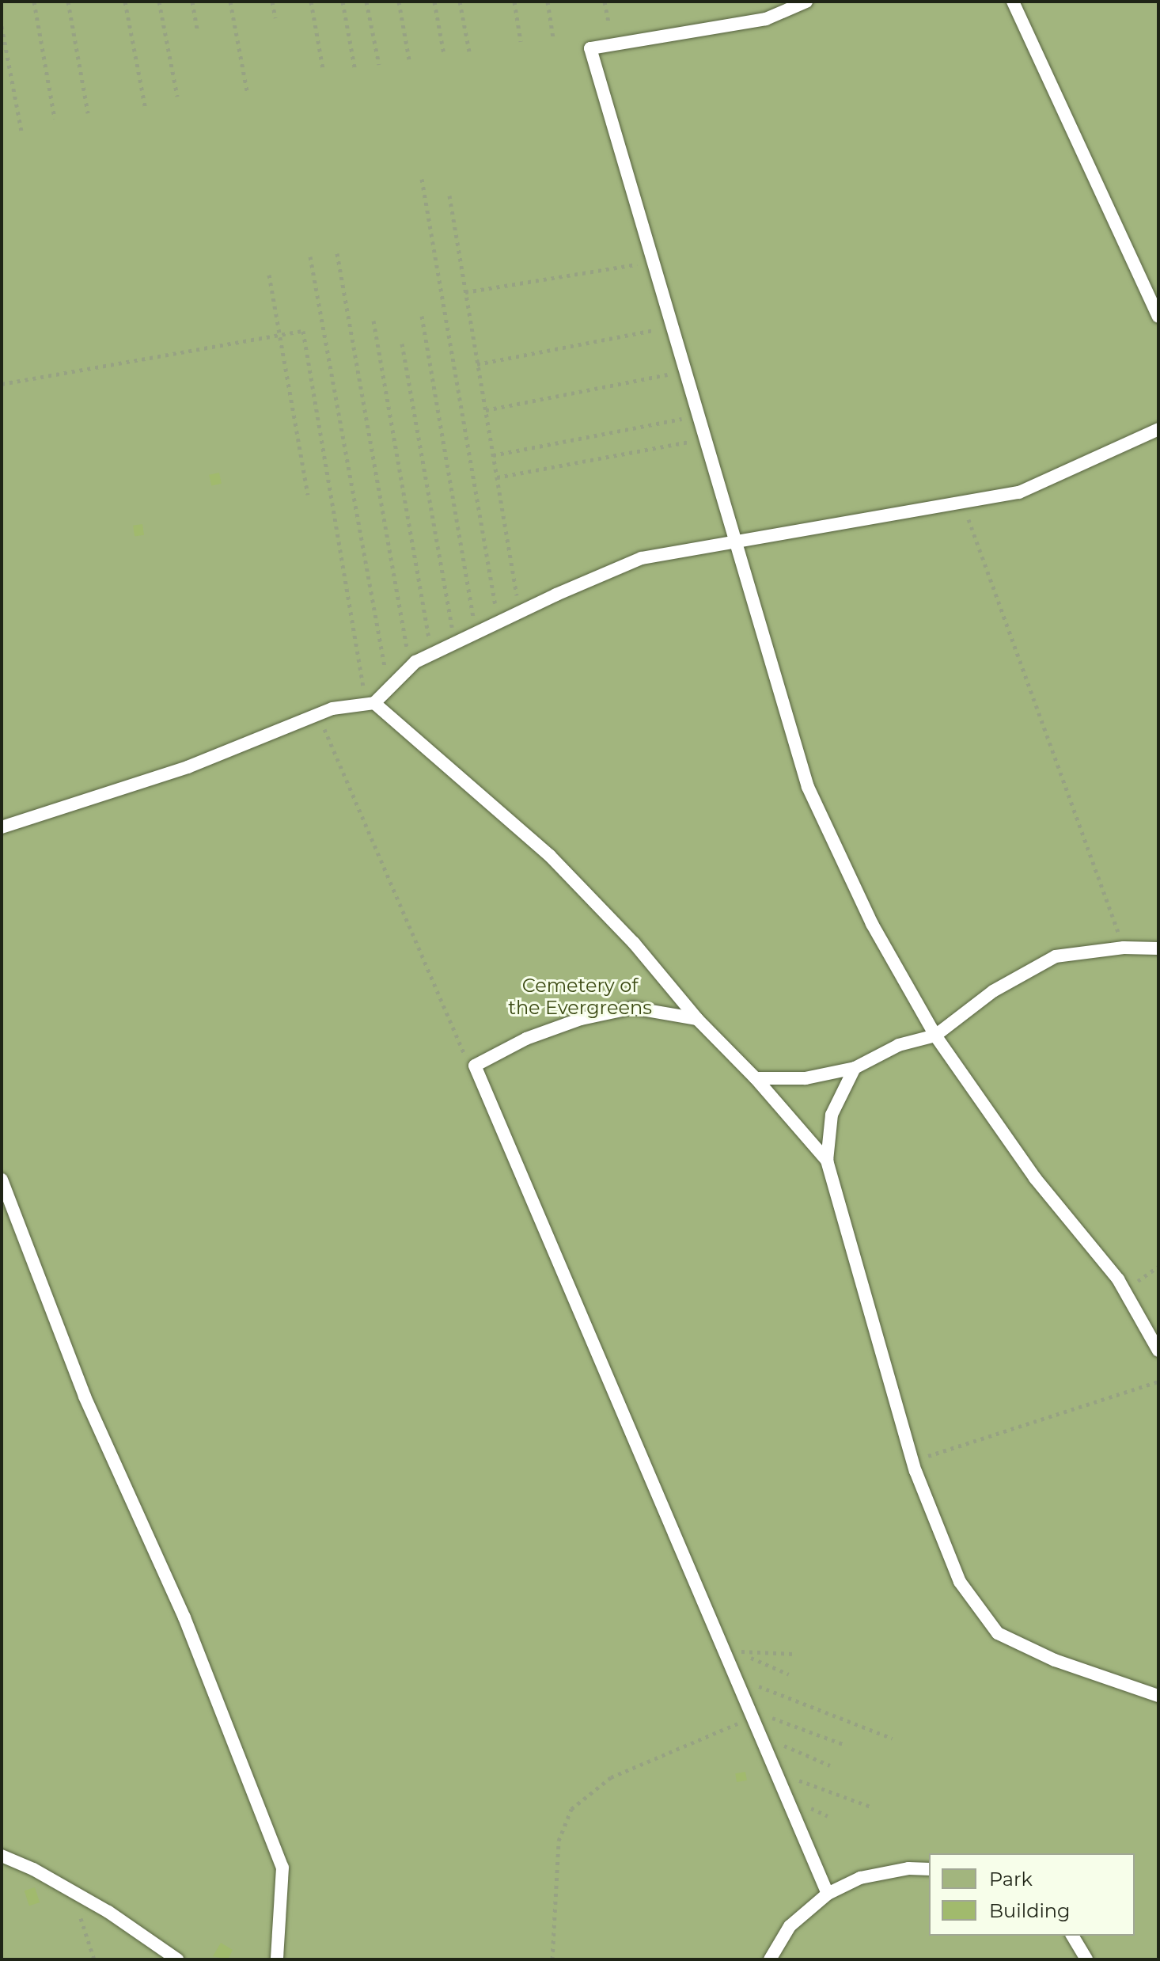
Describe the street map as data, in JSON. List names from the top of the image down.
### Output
{
  "parks": ["Cemetery of the Evergreens"],
  "legend": ["Park", "Building"]
}
